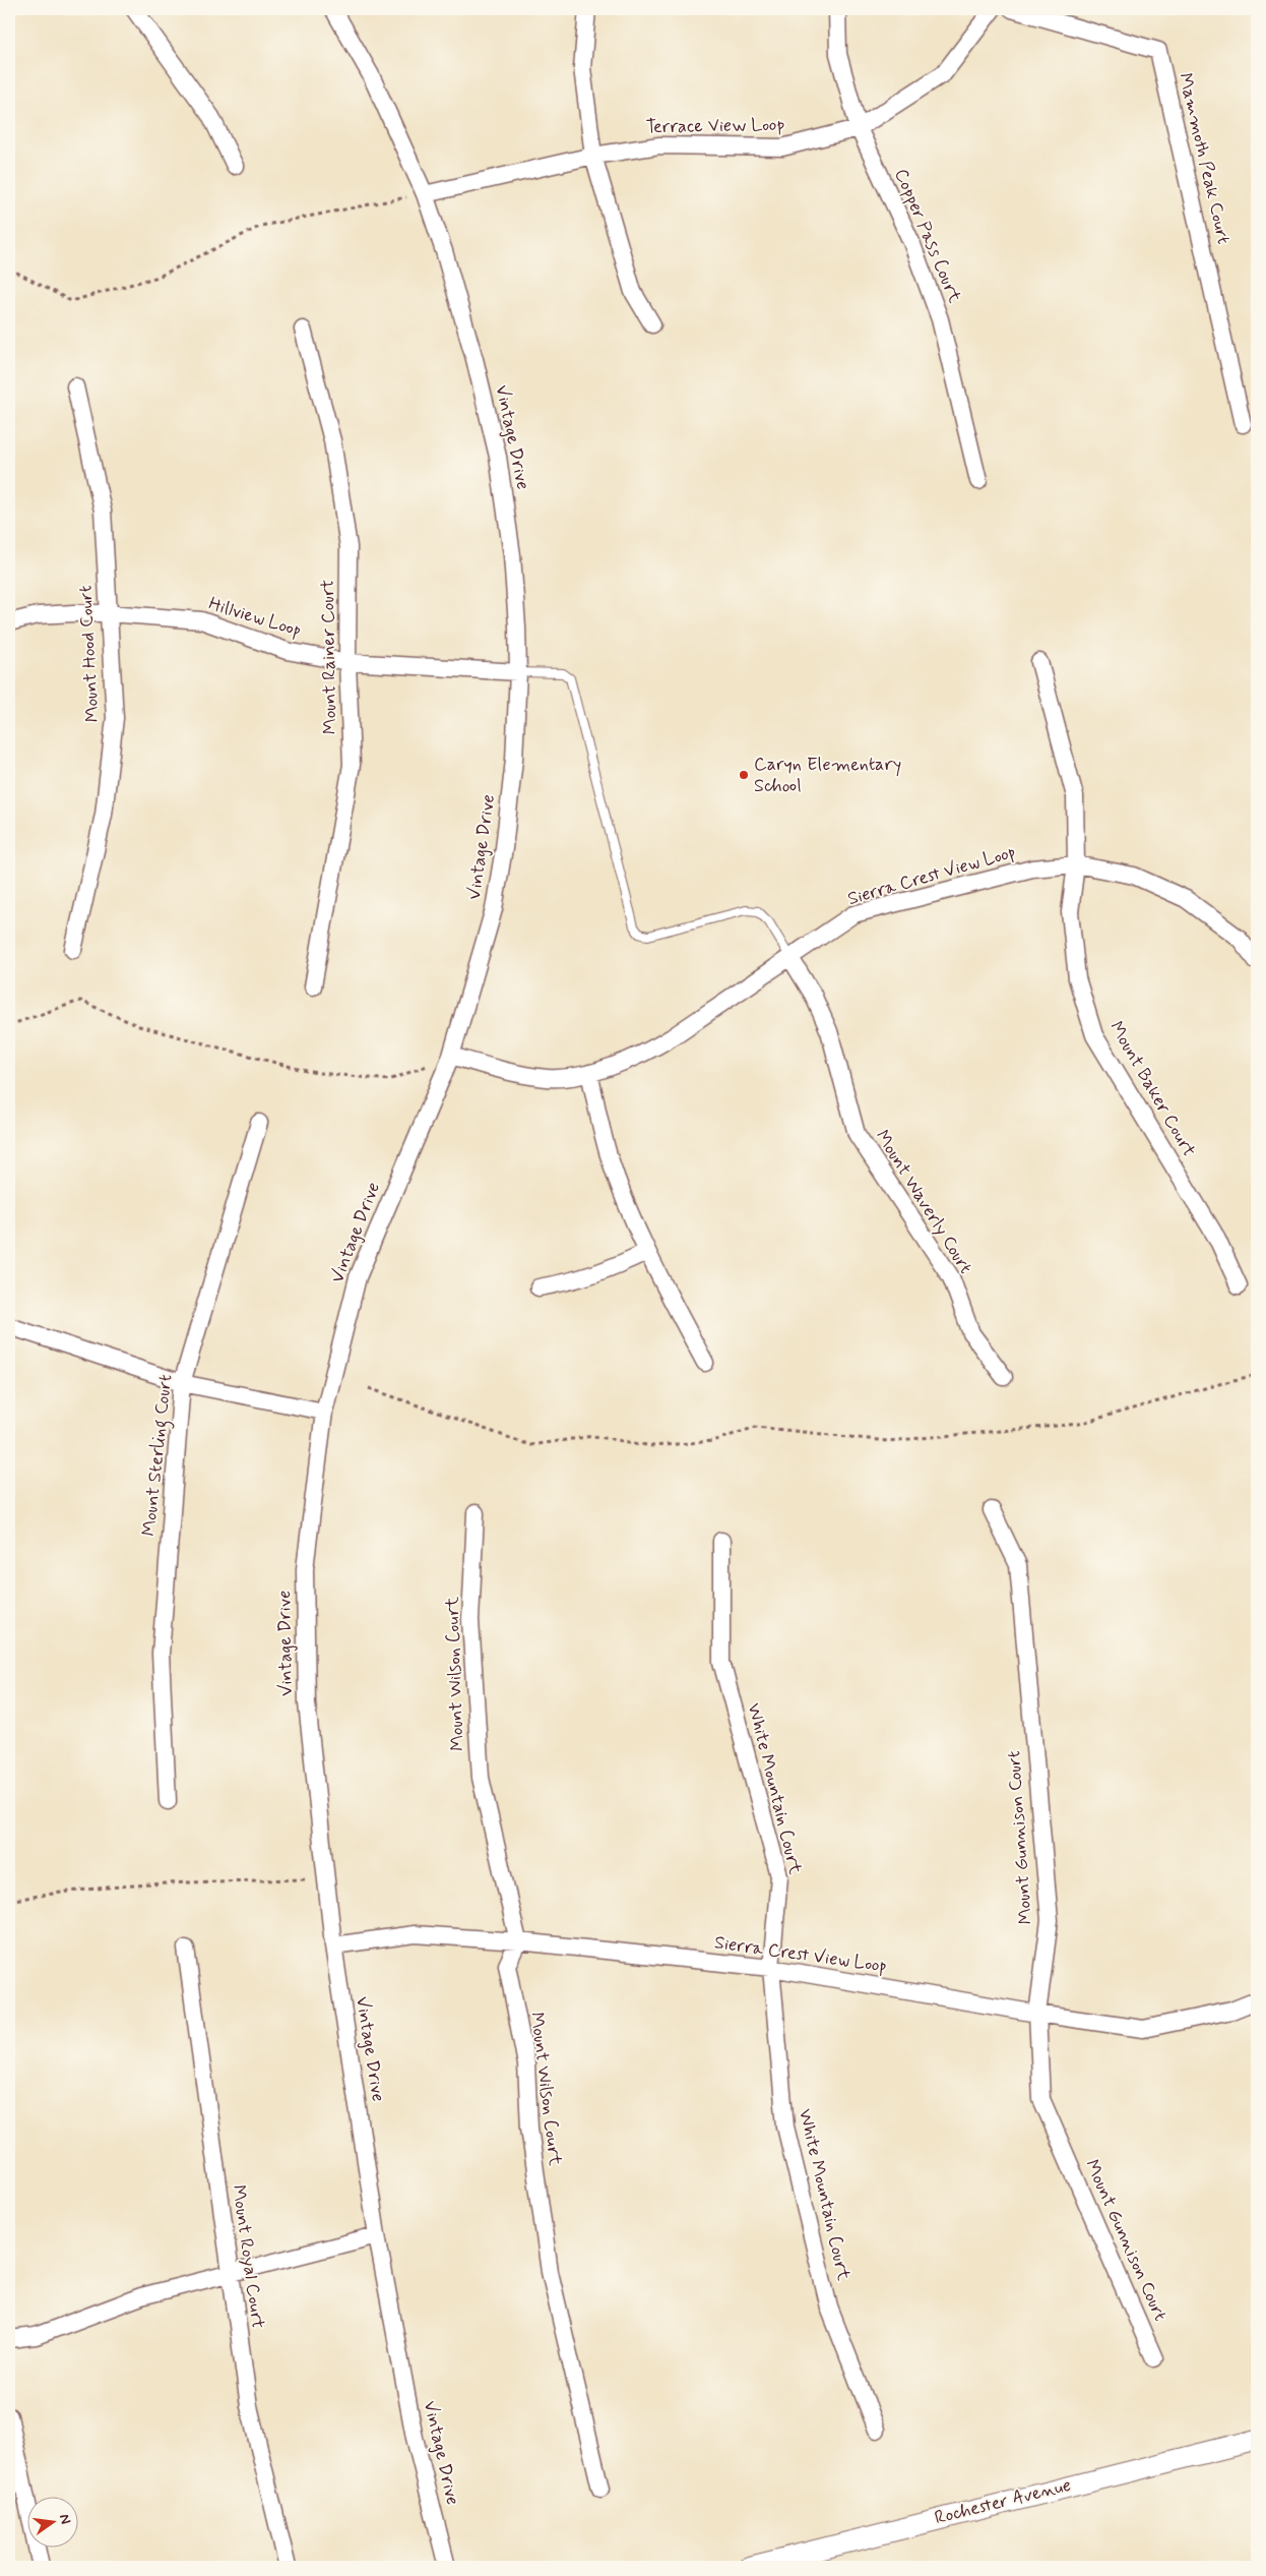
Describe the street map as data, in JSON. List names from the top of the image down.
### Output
{
  "streets": {
    "street": [
      "Terrace View Loop",
      "Mammoth Peak Court",
      "Copper Pass Court",
      "Vintage Drive",
      "Hillview Loop",
      "Mount Hood Court",
      "Mount Rainer Court",
      "Sierra Crest View Loop",
      "Mount Baker Court",
      "Mount Waverly Court",
      "Mount Sterling Court",
      "Mount Wilson Court",
      "White Mountain Court",
      "Mount Gunnison Court",
      "Mount Royal Court",
      "Rochester Avenue"
    ]
  },
  "crossings": [
    ["Terrace View Loop", "Copper Pass Court"],
    ["Terrace View Loop", "Vintage Drive"],
    ["Vintage Drive", "Hillview Loop"],
    ["Vintage Drive", "Sierra Crest View Loop"],
    ["Hillview Loop", "Mount Hood Court"],
    ["Hillview Loop", "Mount Rainer Court"],
    ["Sierra Crest View Loop", "Mount Baker Court"],
    ["Sierra Crest View Loop", "Mount Waverly Court"],
    ["Sierra Crest View Loop", "Mount Wilson Court"],
    ["Sierra Crest View Loop", "White Mountain Court"],
    ["Sierra Crest View Loop", "Mount Gunnison Court"]
  ],
  "places": ["Caryn Elementary School"],
  "north": "right"
}
